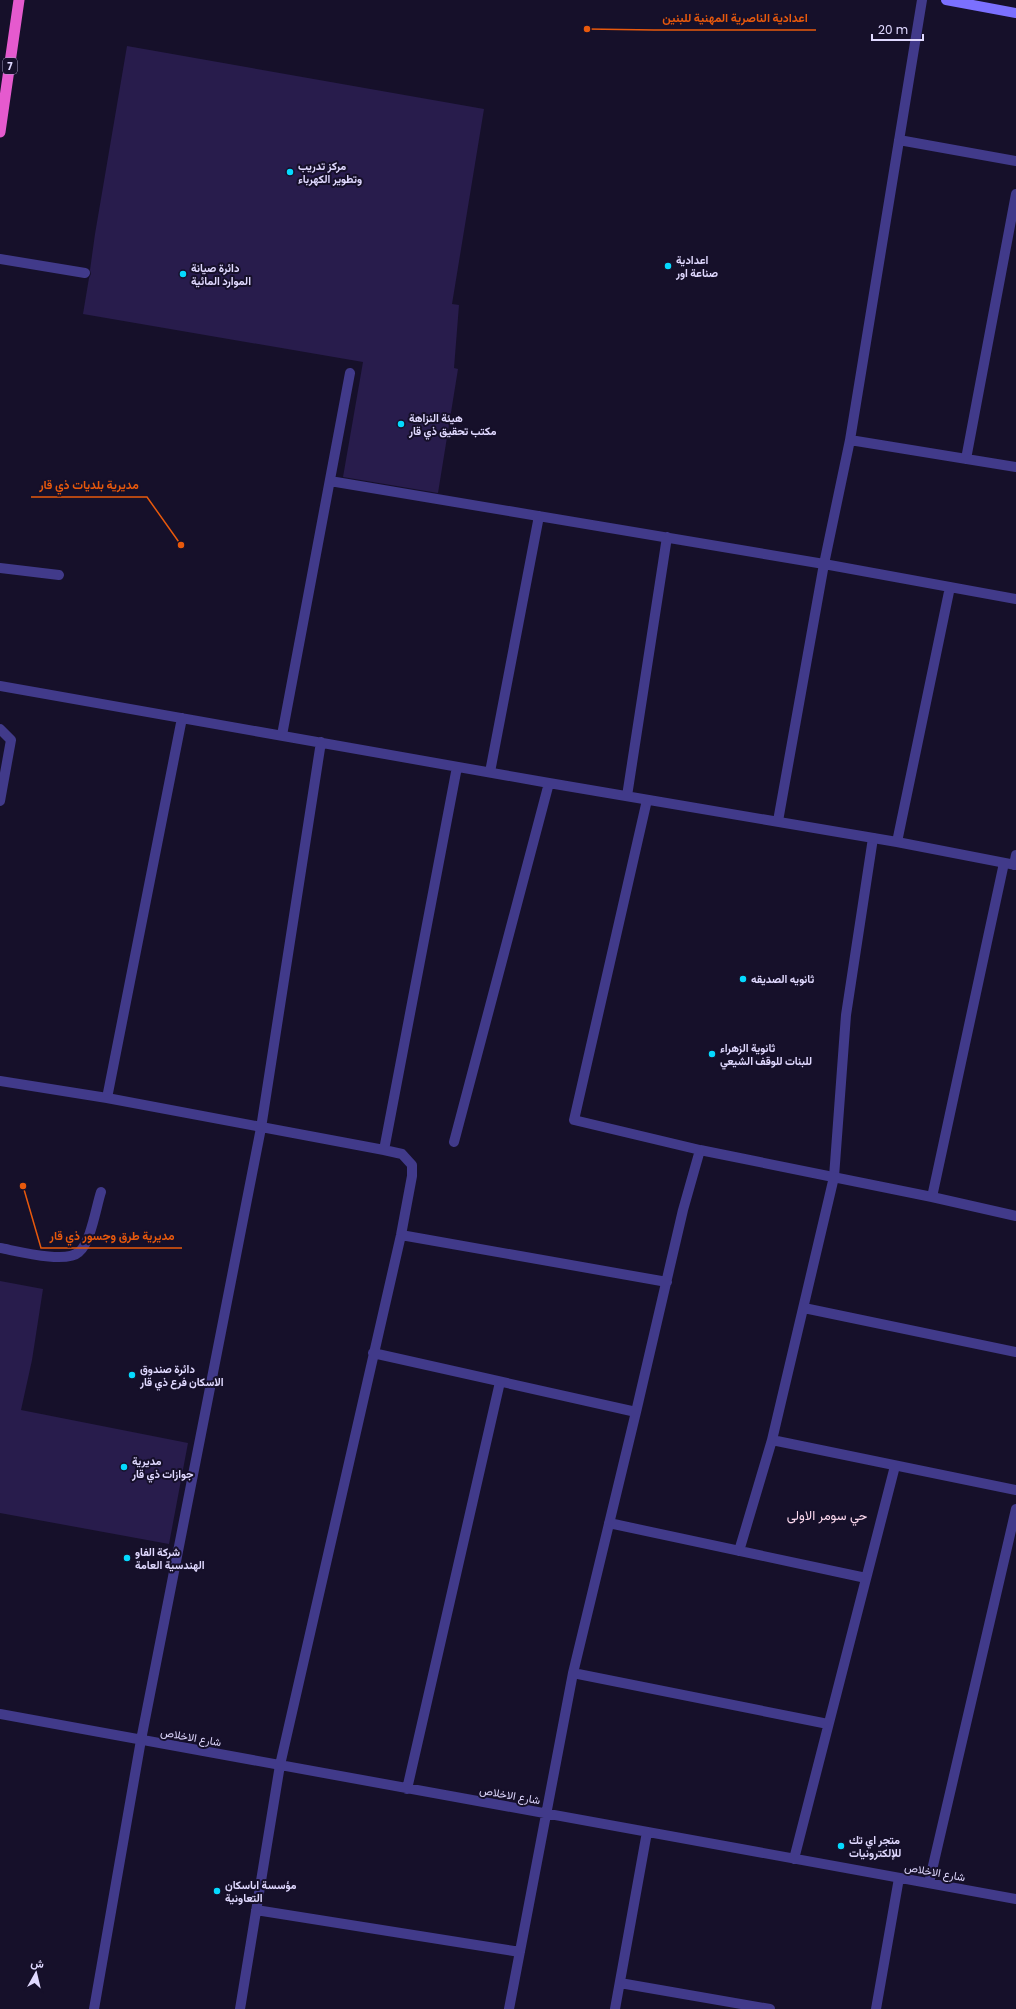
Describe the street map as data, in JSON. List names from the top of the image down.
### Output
{
  "streets": {
    "highway": ["7"],
    "street": ["شارع الاخلاص"]
  },
  "districts": ["حي سومر الاولى"],
  "places": [
    "اعدادية الناصرية المهنية للبنين",
    "مركز تدريب وتطوير الكهرباء",
    "اعدادية صناعة اور",
    "دائرة صيانة الموارد المائية",
    "هيئة النزاهة مكتب تحقيق ذي قار",
    "مديرية بلديات ذي قار",
    "ثانويه الصديقه",
    "ثانوية الزهراء للبنات للوقف الشيعي",
    "مديرية طرق وجسور ذي قار",
    "دائرة صندوق الاسكان فرع ذي قار",
    "مديرية جوازات ذي قار",
    "شركة الفاو الهندسية العامة",
    "متجر اي تك للإلكترونيات",
    "مؤسسة اىاسكان التعاونية"
  ],
  "scale_bar": "20 m",
  "north": "top"
}
